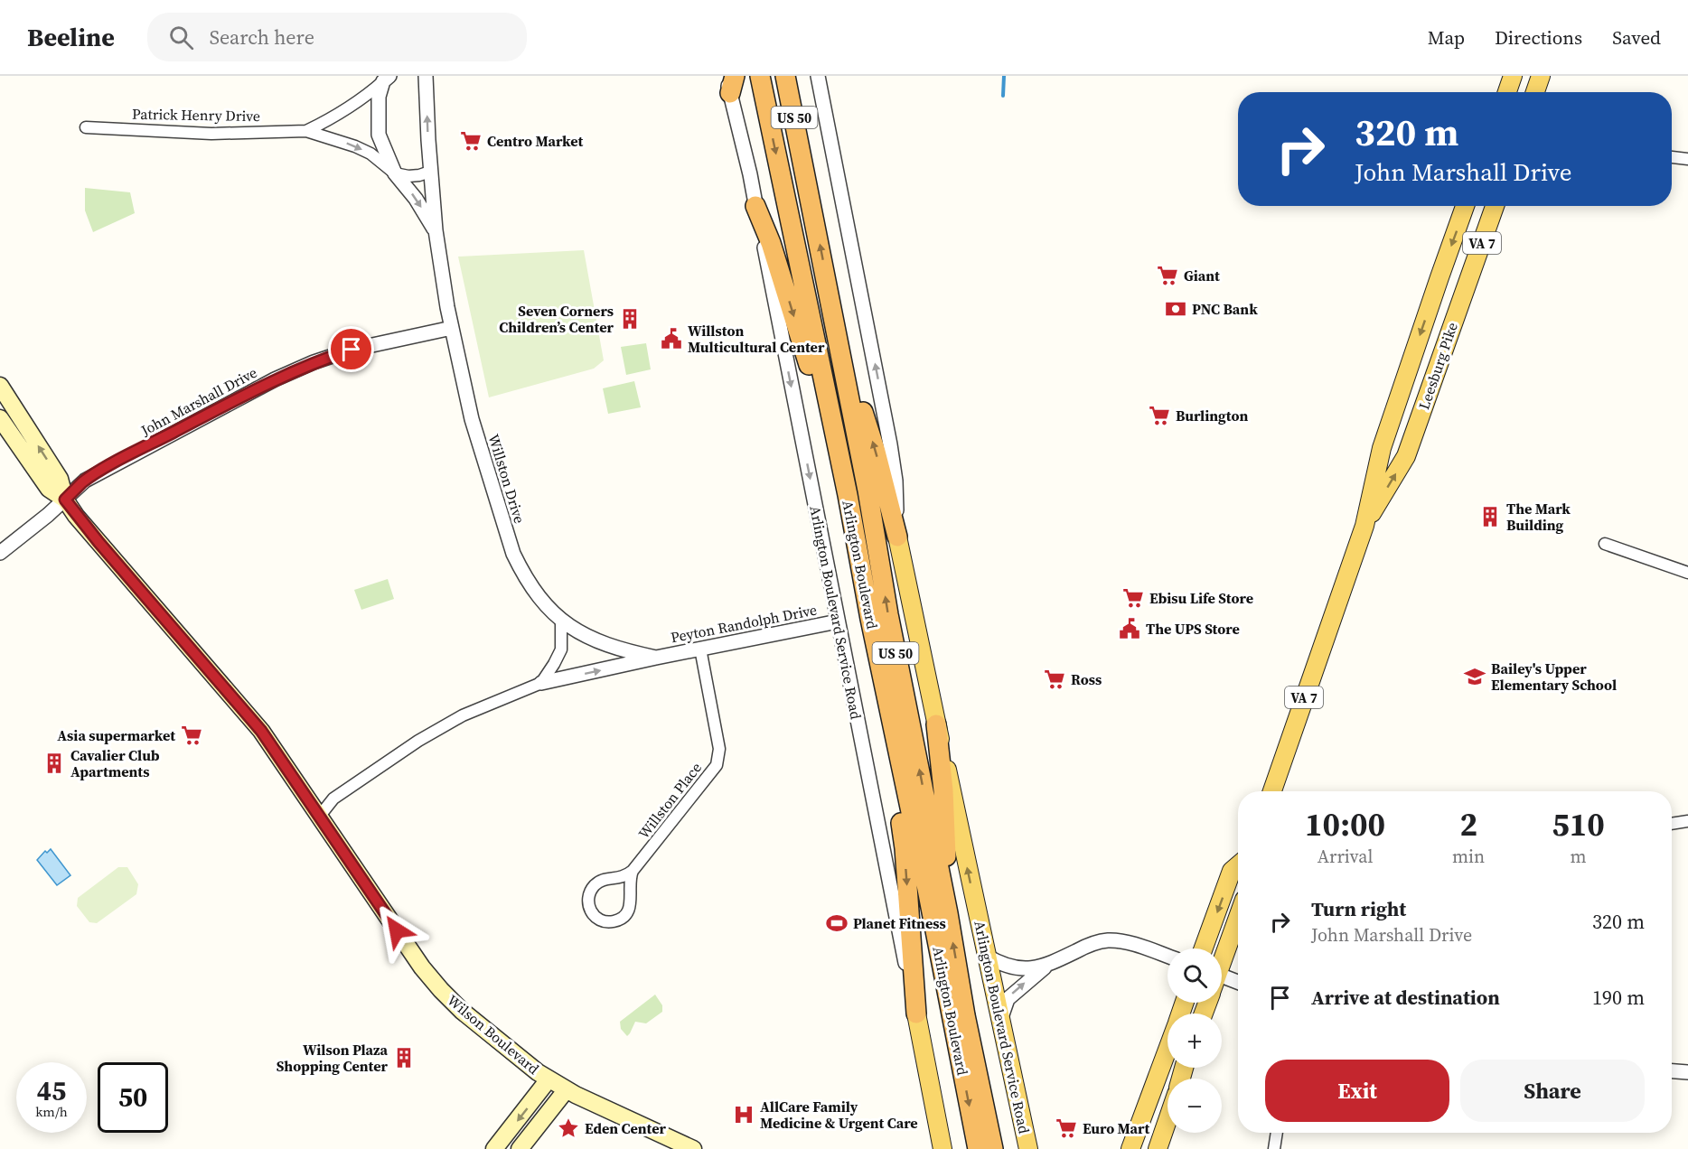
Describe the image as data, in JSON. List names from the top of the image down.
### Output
{
  "streets": {
    "highway": ["US 50", "Arlington Boulevard"],
    "main road": [
      "VA 7",
      "Leesburg Pike",
      "Arlington Boulevard Service Road",
      "Wilson Boulevard"
    ],
    "street": [
      "Patrick Henry Drive",
      "John Marshall Drive",
      "Willston Drive",
      "Peyton Randolph Drive",
      "Willston Place"
    ]
  },
  "crossings": [
    ["Patrick Henry Drive", "Willston Drive"],
    ["John Marshall Drive", "Willston Drive"],
    ["John Marshall Drive", "Wilson Boulevard"],
    ["Willston Drive", "Peyton Randolph Drive"],
    ["Arlington Boulevard Service Road", "Peyton Randolph Drive"],
    ["Peyton Randolph Drive", "Willston Place"]
  ],
  "one_way": ["Peyton Randolph Drive"],
  "places": {
    "supermarket": [
      "Centro Market",
      "Giant",
      "Burlington",
      "Ebisu Life Store",
      "Ross",
      "Asia supermarket",
      "Euro Mart"
    ],
    "bank": ["PNC Bank"],
    "building": [
      "Seven Corners Children’s Center",
      "The Mark Building",
      "Cavalier Club Apartments",
      "Wilson Plaza Shopping Center"
    ],
    "public building": ["Willston Multicultural Center", "The UPS Store"],
    "school or university": ["Bailey's Upper Elementary School"],
    "sports": ["Planet Fitness"],
    "hospital": ["AllCare Family Medicine & Urgent Care"],
    "place": ["Eden Center"]
  },
  "page": {
    "header": "Beeline",
    "search": "Search here",
    "nav": ["Map", "Directions", "Saved"],
    "turn": ["320 m", "John Marshall Drive"],
    "eta": [
      "10:00",
      "Arrival",
      "2",
      "min",
      "510",
      "m"
    ],
    "list": [
      {
        "name": "Turn right",
        "note": "John Marshall Drive",
        "value": "320 m"
      },
      {
        "name": "Arrive at destination",
        "value": "190 m"
      }
    ],
    "map_buttons": ["+", "−"],
    "buttons": ["Exit", "Share"],
    "speed": "45 km/h",
    "limit": "50"
  }
}
